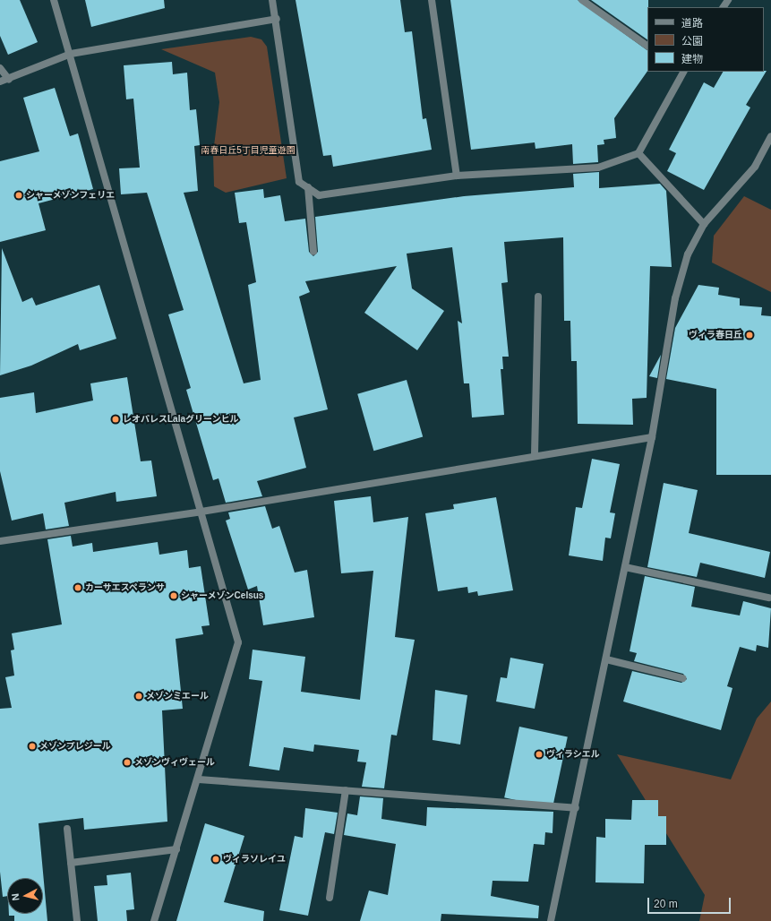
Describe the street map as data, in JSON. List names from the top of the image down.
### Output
{
  "parks": ["南春日丘5丁目児童遊園"],
  "places": [
    "シャーメゾンフェリエ",
    "ヴィラ春日丘",
    "レオパレスLalaグリーンヒル",
    "カーサエスペランサ",
    "シャーメゾンCelsus",
    "メゾンミエール",
    "メゾンプレジール",
    "ヴィラシエル",
    "メゾンヴィヴェール",
    "ヴィラソレイユ"
  ],
  "legend": ["道路", "公園", "建物"],
  "scale_bar": "20 m",
  "north": "left"
}
